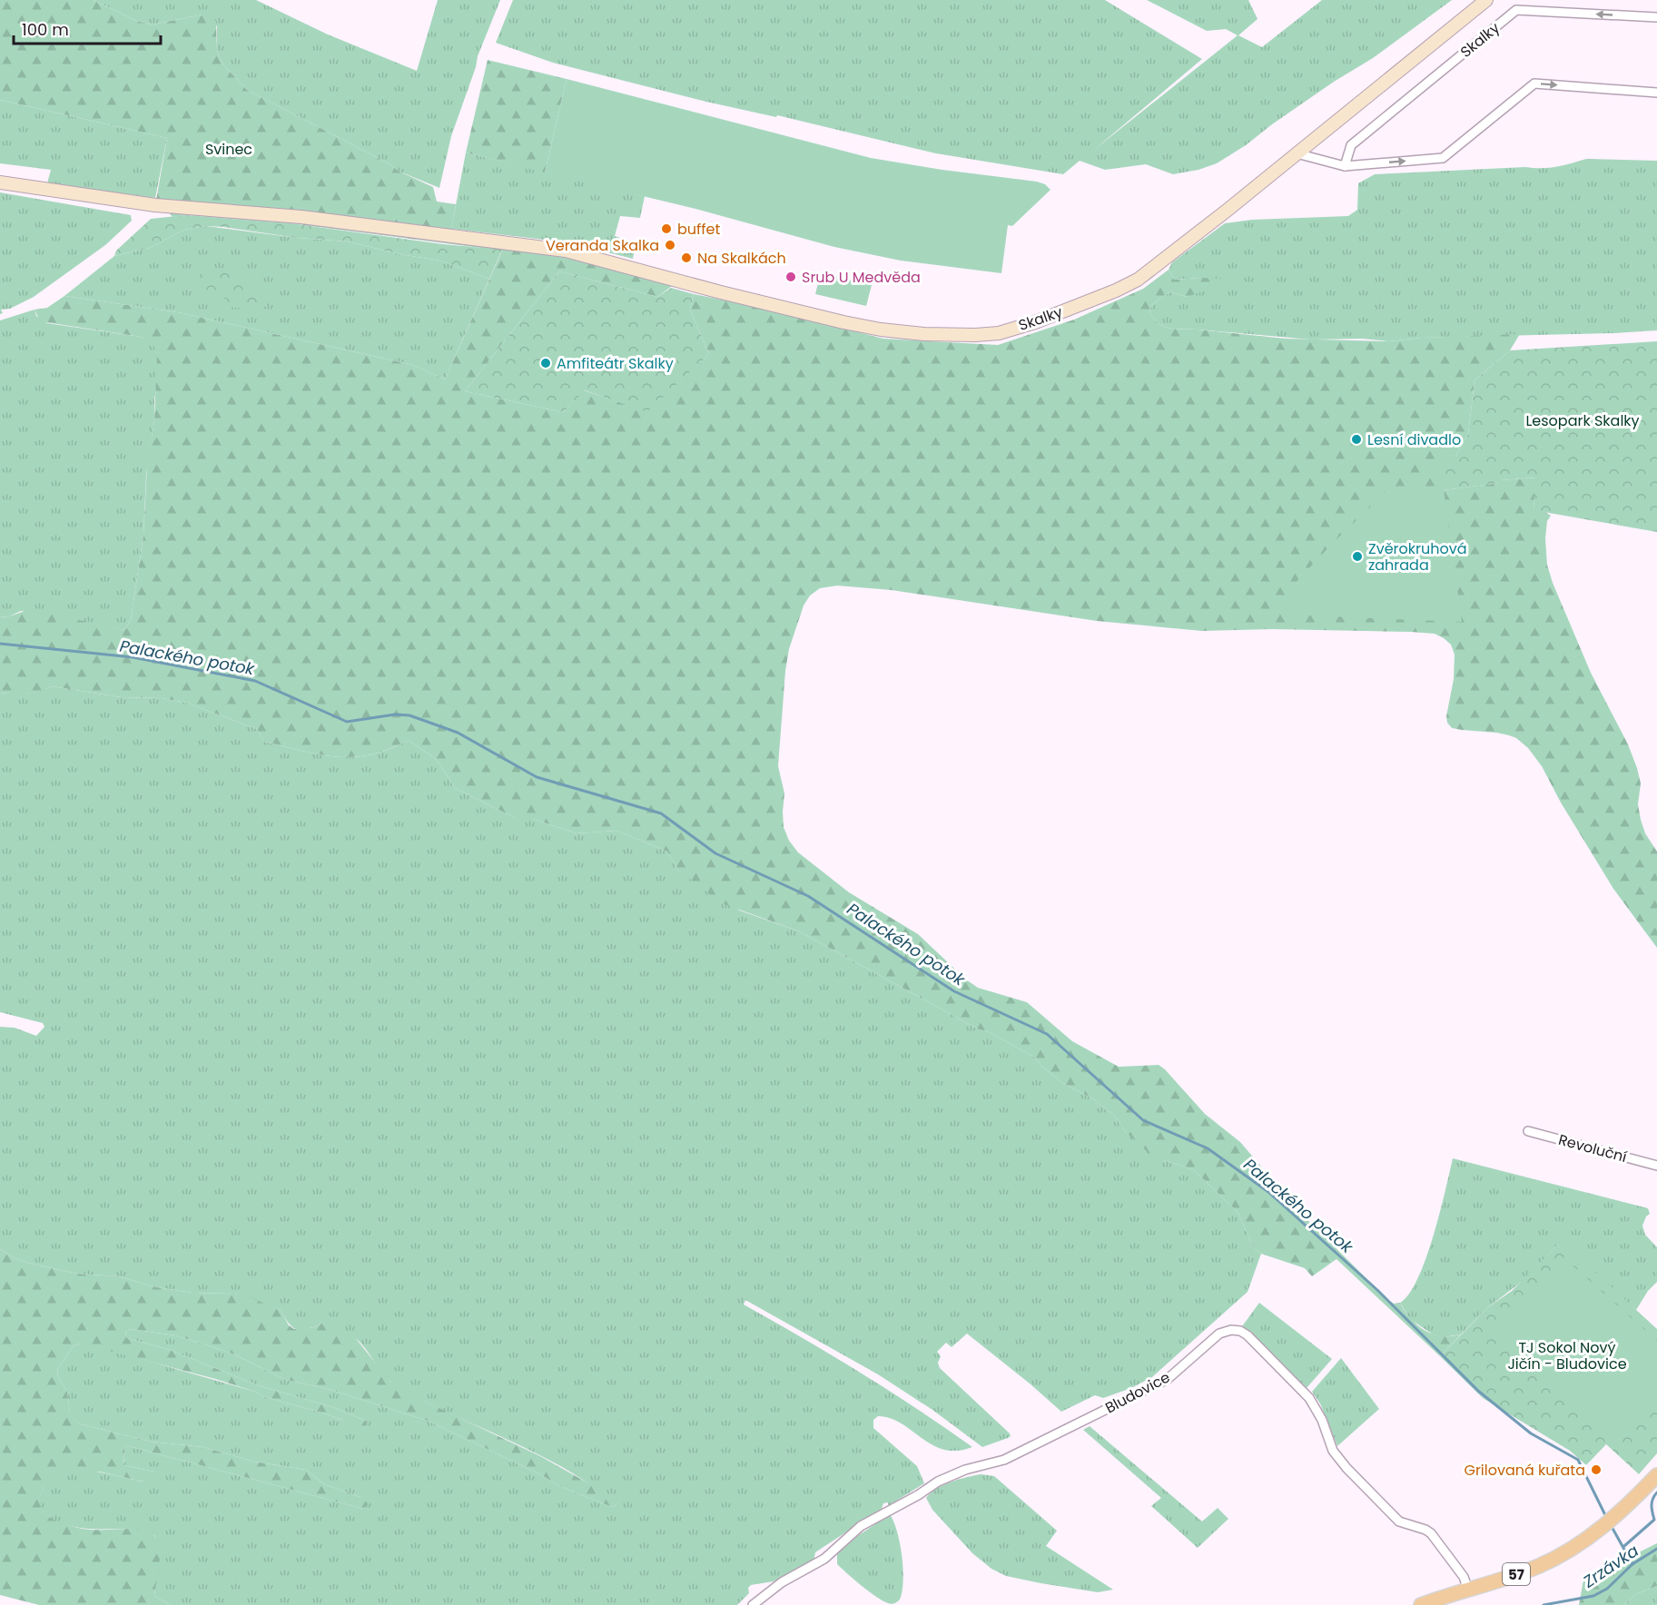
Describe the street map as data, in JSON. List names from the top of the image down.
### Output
{
  "streets": {
    "main road": ["57"],
    "street": ["Skalky", "Revoluční", "Bludovice"]
  },
  "crossings": [
    ["Bludovice", "57"]
  ],
  "water": ["Palackého potok", "Zrzávka"],
  "parks": ["Svinec", "Lesopark Skalky", "TJ Sokol Nový Jičín - Bludovice"],
  "places": [
    "buffet",
    "Veranda Skalka",
    "Na Skalkách",
    "Srub U Medvěda",
    "Amfiteátr Skalky",
    "Lesní divadlo",
    "Zvěrokruhová zahrada",
    "Grilovaná kuřata"
  ],
  "scale_bar": "100 m"
}
